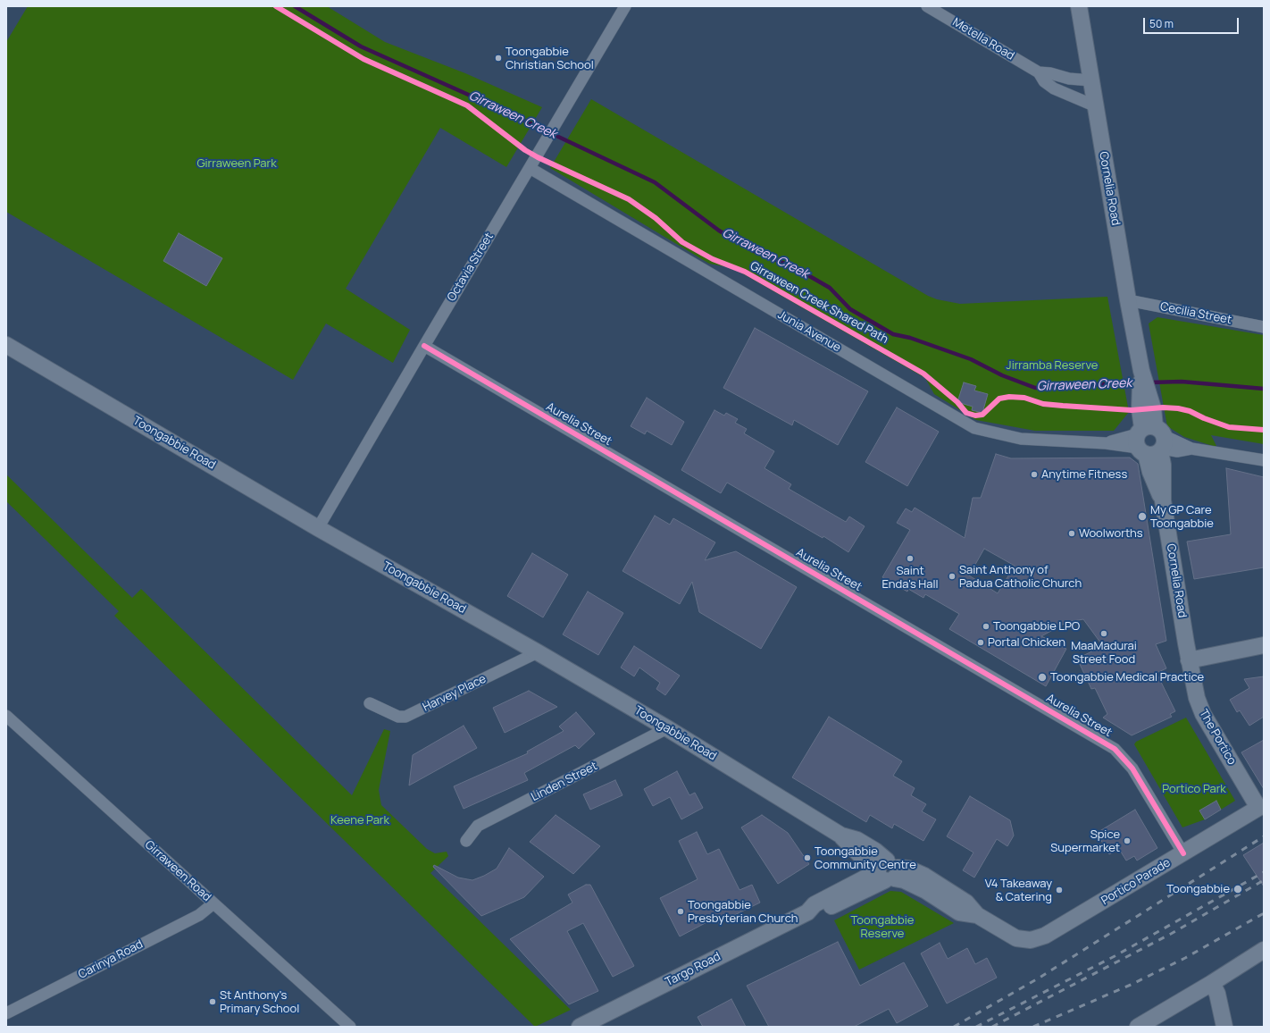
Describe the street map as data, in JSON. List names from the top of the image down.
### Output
{
  "streets": {
    "main road": [
      "Cornelia Road",
      "Toongabbie Road",
      "The Portico",
      "Portico Parade",
      "Targo Road"
    ],
    "street": [
      "Metella Road",
      "Octavia Street",
      "Cecilia Street",
      "Junia Avenue",
      "Aurelia Street",
      "Harvey Place",
      "Linden Street",
      "Girraween Road",
      "Carinya Road"
    ],
    "cycle path": ["Girraween Creek Shared Path"]
  },
  "crossings": [
    ["Metella Road", "Cornelia Road"],
    ["Cornelia Road", "Cecilia Street"],
    ["Cornelia Road", "Junia Avenue"],
    ["Cornelia Road", "The Portico"],
    ["Octavia Street", "Junia Avenue"],
    ["Octavia Street", "Aurelia Street"],
    ["Octavia Street", "Toongabbie Road"],
    ["Aurelia Street", "Portico Parade"],
    ["Toongabbie Road", "Harvey Place"],
    ["Toongabbie Road", "Linden Street"],
    ["Toongabbie Road", "Portico Parade"],
    ["Toongabbie Road", "Targo Road"],
    ["The Portico", "Portico Parade"],
    ["Girraween Road", "Carinya Road"]
  ],
  "water": ["Girraween Creek"],
  "parks": [
    "Girraween Park",
    "Jirramba Reserve",
    "Portico Park",
    "Keene Park",
    "Toongabbie Reserve"
  ],
  "places": [
    "Toongabbie Christian School",
    "Anytime Fitness",
    "My GP Care Toongabbie",
    "Woolworths",
    "Saint Enda's Hall",
    "Saint Anthony of Padua Catholic Church",
    "Toongabbie LPO",
    "MaaMadurai Street Food",
    "Portal Chicken",
    "Toongabbie Medical Practice",
    "Spice Supermarket",
    "Toongabbie Community Centre",
    "Toongabbie",
    "V4 Takeaway & Catering",
    "Toongabbie Presbyterian Church",
    "St Anthony's Primary School"
  ],
  "scale_bar": "50 m"
}
